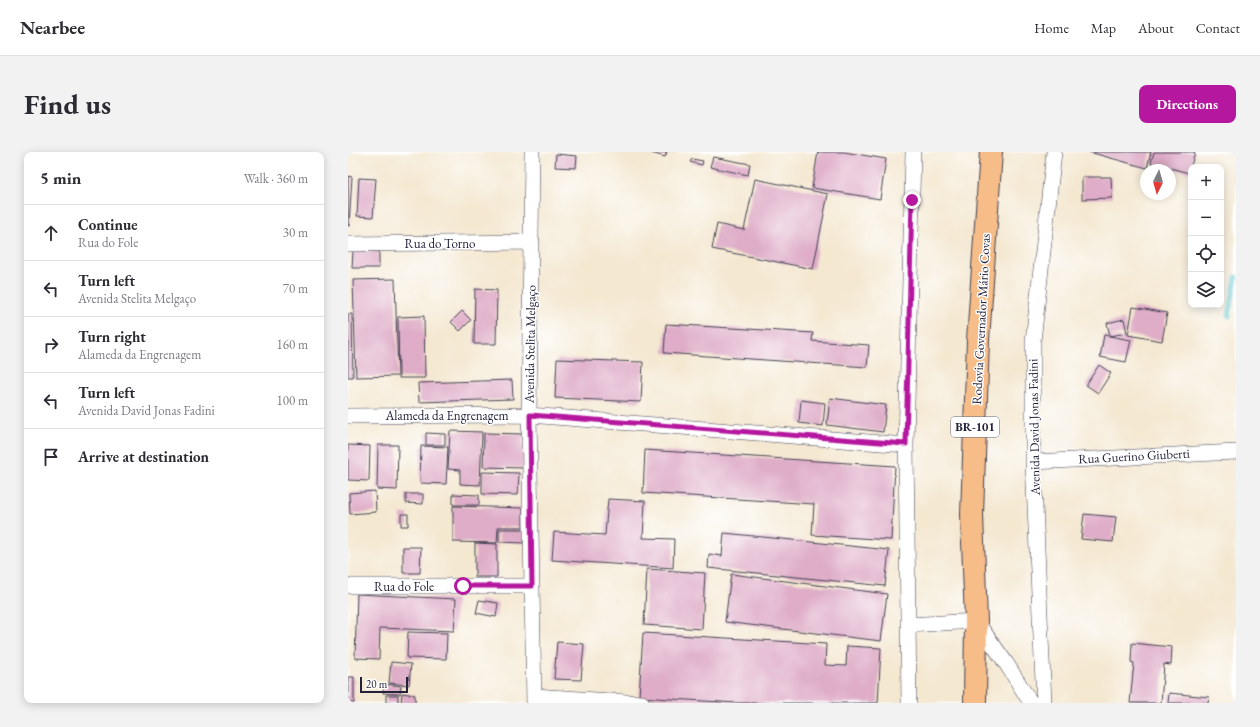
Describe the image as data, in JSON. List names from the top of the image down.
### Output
{
  "streets": {
    "highway": ["Rodovia Governador Mário Covas", "BR-101"],
    "street": [
      "Rua do Torno",
      "Avenida Stelita Melgaço",
      "Alameda da Engrenagem",
      "Avenida David Jonas Fadini",
      "Rua Guerino Giuberti",
      "Rua do Fole"
    ]
  },
  "crossings": [
    ["Rua do Torno", "Avenida Stelita Melgaço"],
    ["Avenida Stelita Melgaço", "Alameda da Engrenagem"],
    ["Avenida Stelita Melgaço", "Rua do Fole"],
    ["Avenida David Jonas Fadini", "Rua Guerino Giuberti"]
  ],
  "scale_bar": "20 m",
  "north": "bottom",
  "page": {
    "header": "Nearbee",
    "nav": [
      "Home",
      "Map",
      "About",
      "Contact"
    ],
    "buttons": "Directions",
    "title": "Find us",
    "heading": ["5 min", "Walk · 360 m"],
    "map_buttons": ["+", "−"],
    "list": [
      ["Continue", "Rua do Fole", "30 m"],
      ["Turn left", "Avenida Stelita Melgaço", "70 m"],
      ["Turn right", "Alameda da Engrenagem", "160 m"],
      ["Turn left", "Avenida David Jonas Fadini", "100 m"],
      "Arrive at destination"
    ],
    "scale": "20 m"
  }
}
